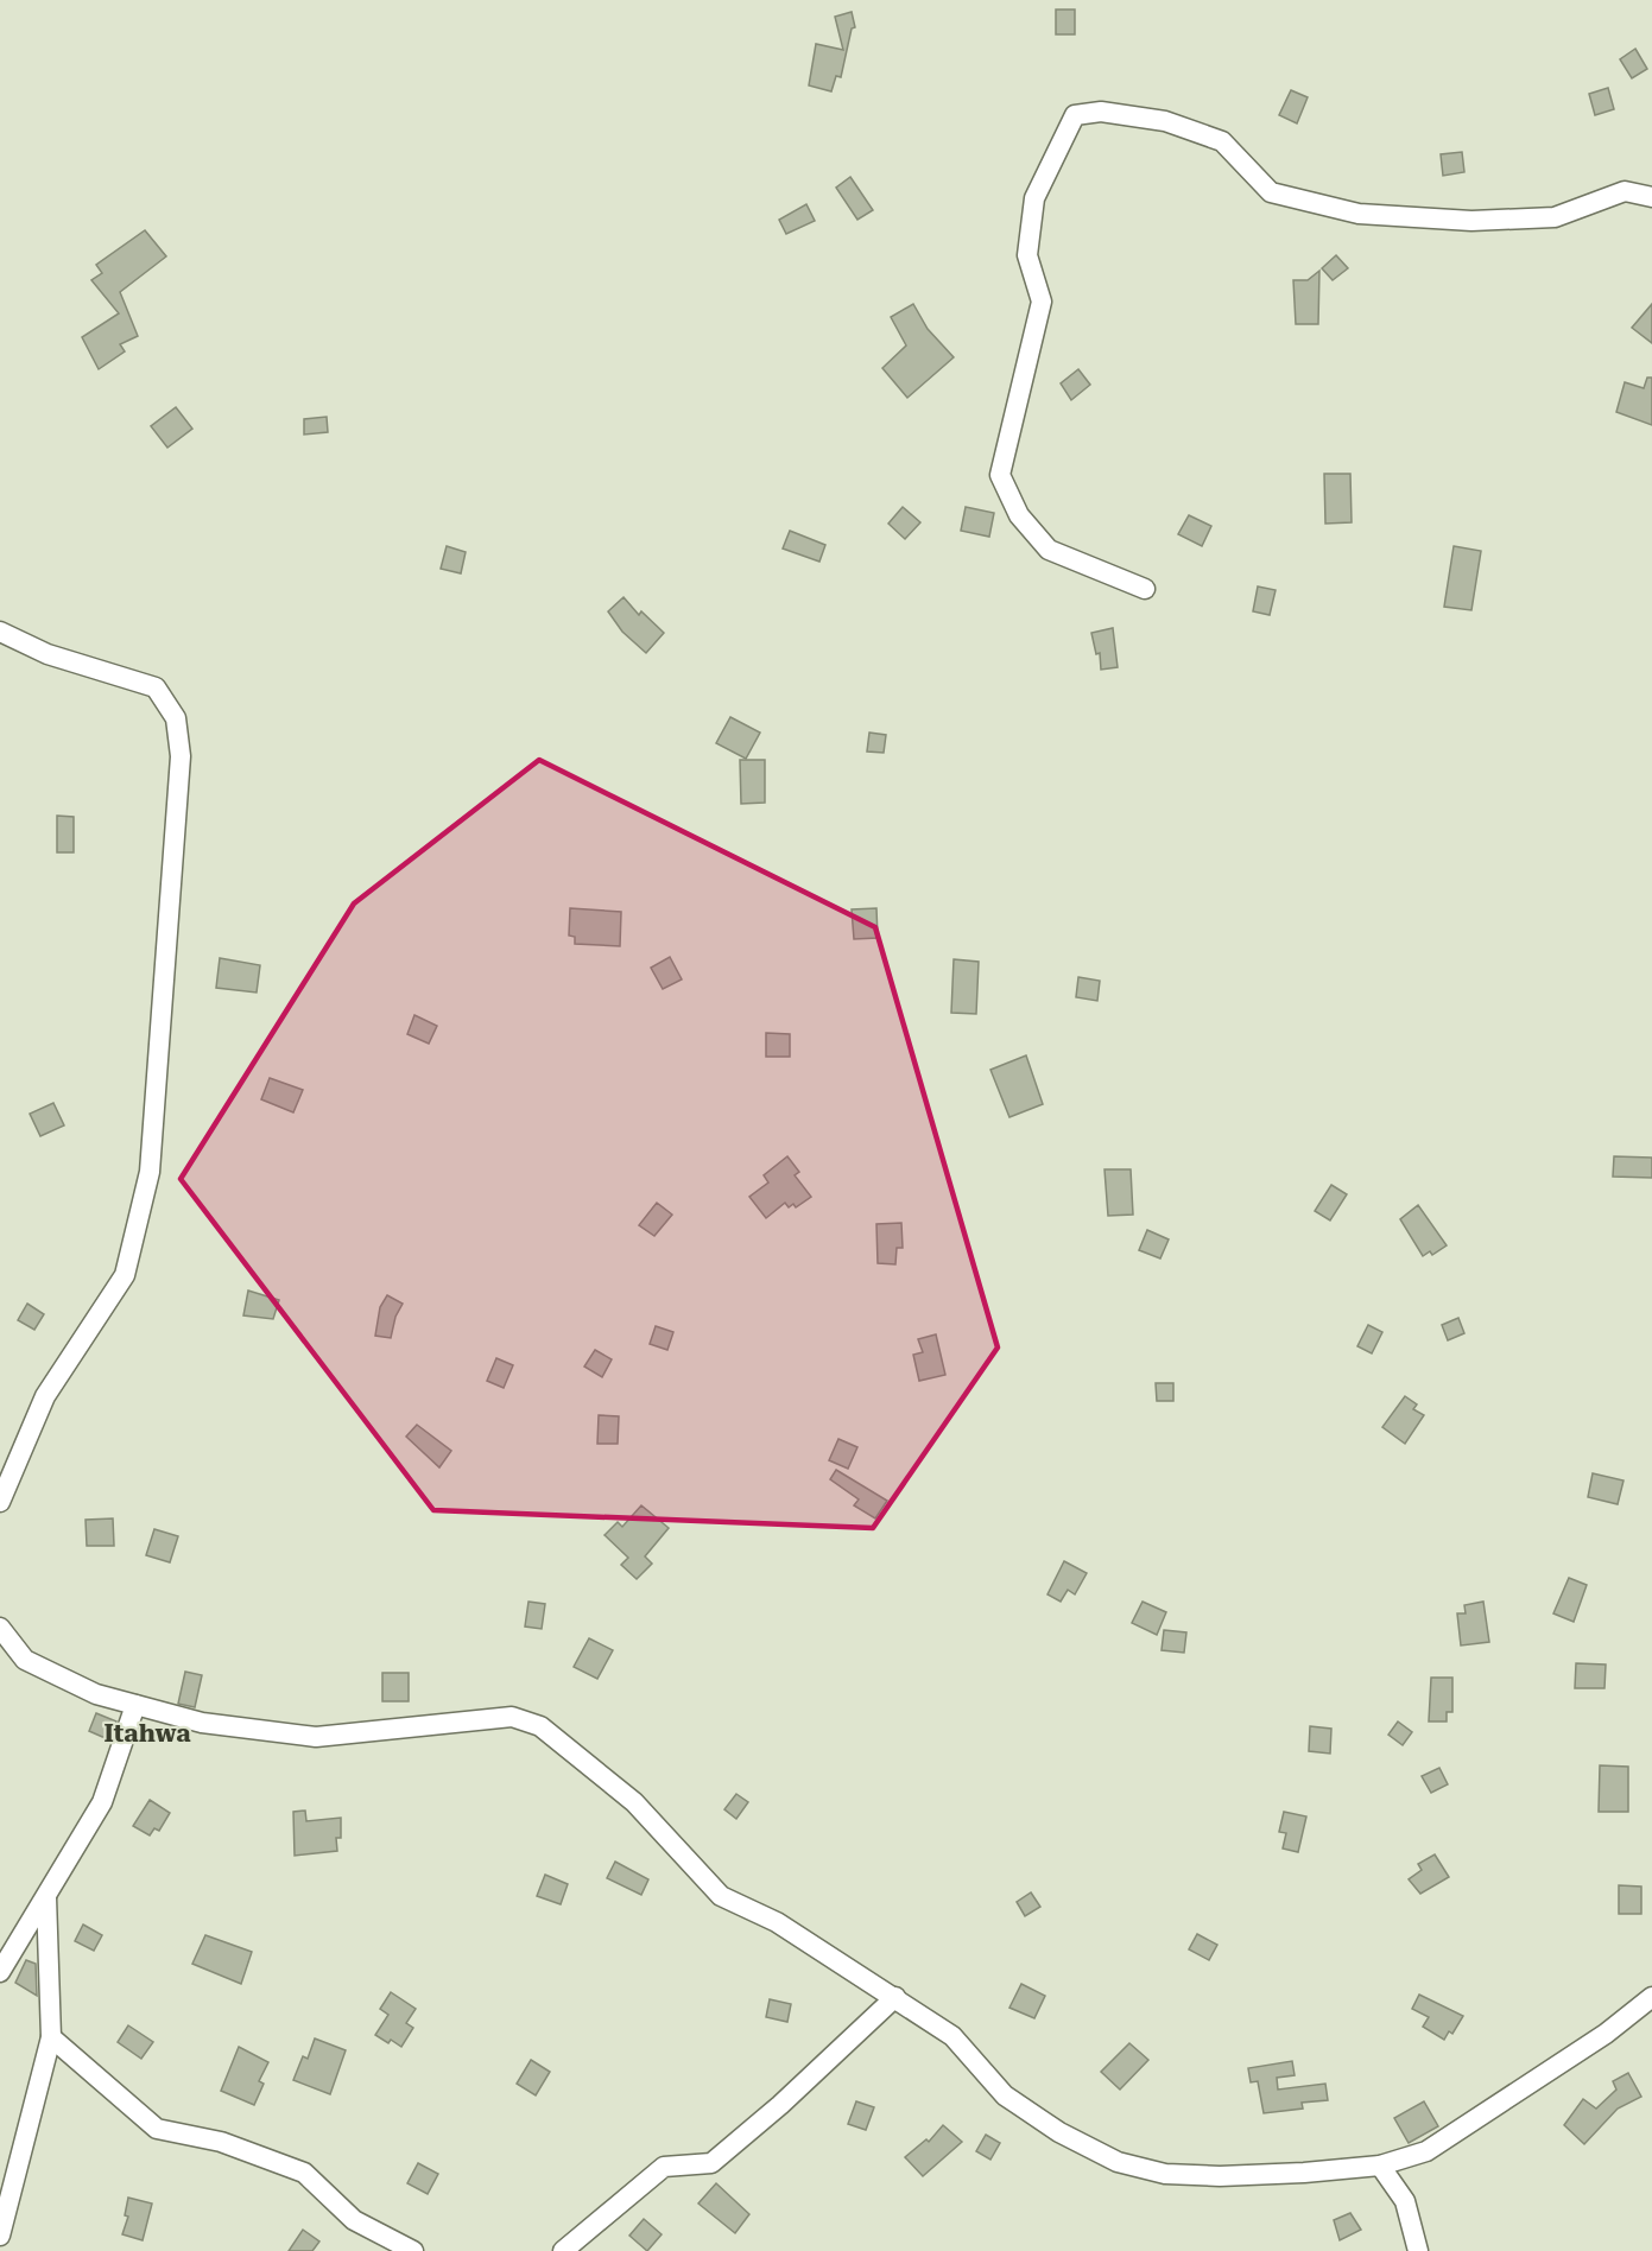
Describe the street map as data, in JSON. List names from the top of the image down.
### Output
{
  "districts": ["Itahwa"]
}
